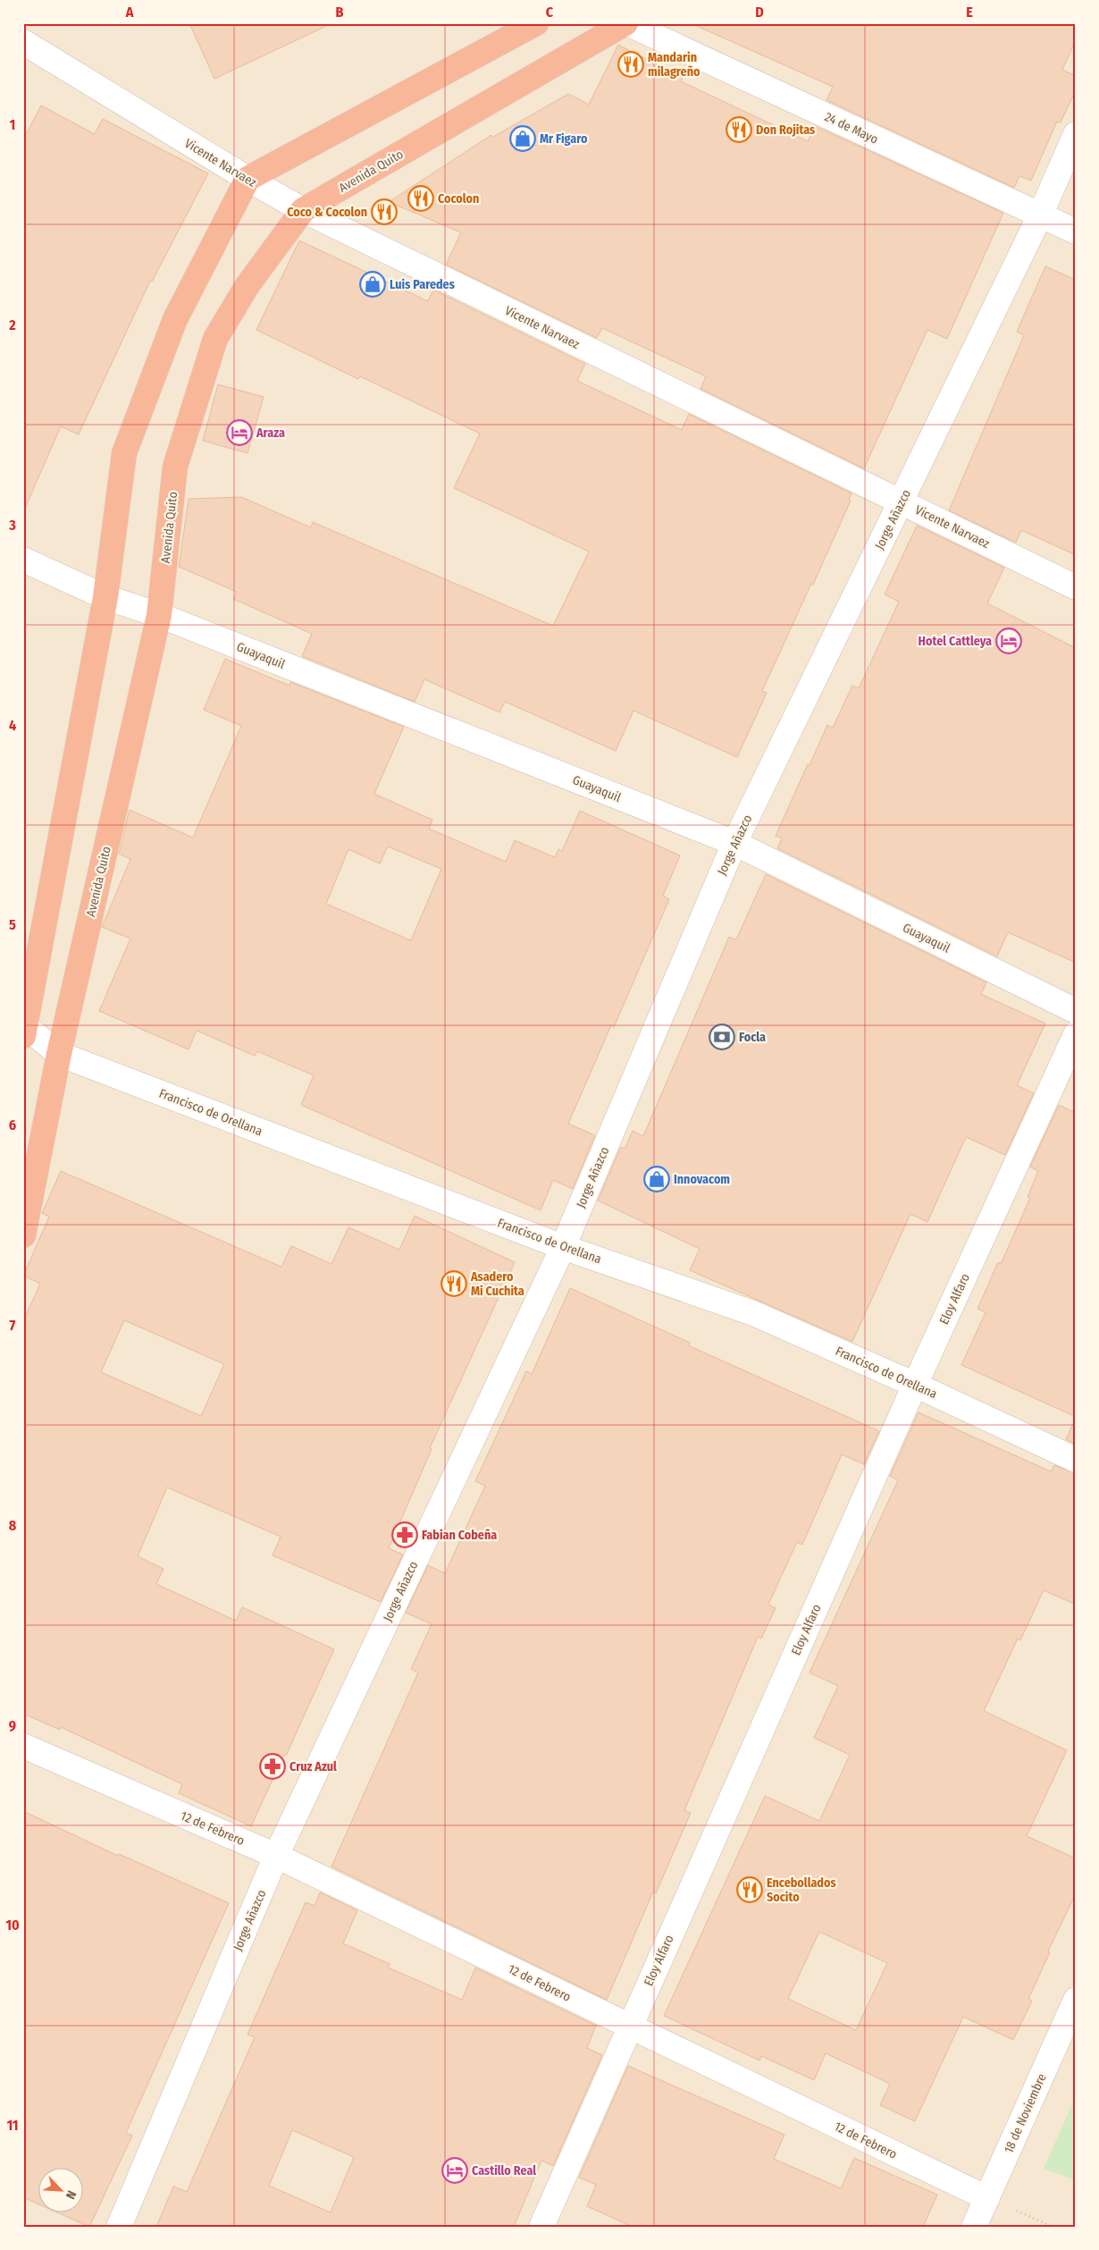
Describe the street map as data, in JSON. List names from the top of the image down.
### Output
{
  "streets": {
    "highway": ["Avenida Quito"],
    "street": [
      "24 de Mayo",
      "Vicente Narvaez",
      "Jorge Añazco",
      "Guayaquil",
      "Francisco de Orellana",
      "Eloy Alfaro",
      "12 de Febrero",
      "18 de Noviembre"
    ]
  },
  "crossings": [
    ["24 de Mayo", "Avenida Quito"],
    ["24 de Mayo", "Jorge Añazco"],
    ["Vicente Narvaez", "Avenida Quito"],
    ["Vicente Narvaez", "Jorge Añazco"],
    ["Avenida Quito", "Guayaquil"],
    ["Avenida Quito", "Francisco de Orellana"],
    ["Jorge Añazco", "Guayaquil"],
    ["Jorge Añazco", "Francisco de Orellana"],
    ["Jorge Añazco", "12 de Febrero"],
    ["Francisco de Orellana", "Eloy Alfaro"],
    ["Eloy Alfaro", "12 de Febrero"],
    ["12 de Febrero", "18 de Noviembre"]
  ],
  "places": {
    "restaurant": [
      "Mandarin milagreño",
      "Don Rojitas",
      "Cocolon",
      "Coco & Cocolon",
      "Asadero Mi Cuchita",
      "Encebollados Socito"
    ],
    "shop": ["Mr Figaro", "Luis Paredes", "Innovacom"],
    "hotel": ["Araza", "Hotel Cattleya", "Castillo Real"],
    "bank": ["Focla"],
    "pharmacy": ["Fabian Cobeña", "Cruz Azul"]
  },
  "north": "bottom right",
  "grid": {
    "columns": [
      "A",
      "B",
      "C",
      "D",
      "E"
    ],
    "rows": [
      "1",
      "2",
      "3",
      "4",
      "5",
      "6",
      "7",
      "8",
      "9",
      "10",
      "11"
    ]
  }
}
